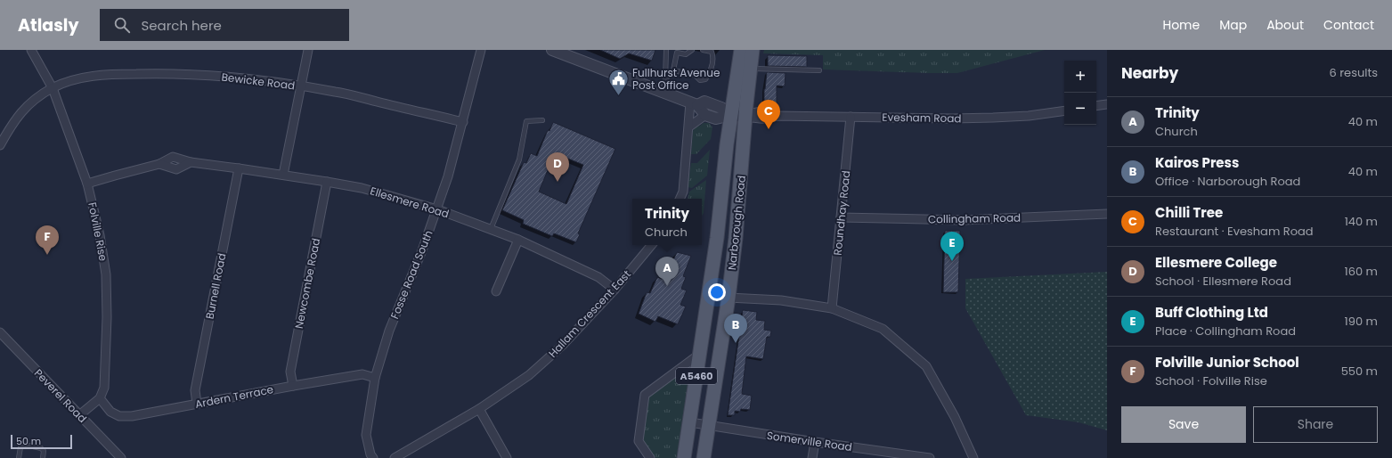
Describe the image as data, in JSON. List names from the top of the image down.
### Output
{
  "streets": {
    "main road": ["Narborough Road", "A5460"],
    "street": [
      "Bewicke Road",
      "Evesham Road",
      "Ellesmere Road",
      "Roundhay Road",
      "Collingham Road",
      "Folville Rise",
      "Fosse Road South",
      "Newcombe Road",
      "Burnell Road",
      "Hallam Crescent East",
      "Peverel Road",
      "Ardern Terrace",
      "Somerville Road"
    ]
  },
  "crossings": [
    ["Bewicke Road", "Folville Rise"],
    ["Bewicke Road", "Fosse Road South"],
    ["Evesham Road", "Roundhay Road"],
    ["Evesham Road", "Narborough Road"],
    ["Ellesmere Road", "Folville Rise"],
    ["Ellesmere Road", "Fosse Road South"],
    ["Ellesmere Road", "Newcombe Road"],
    ["Ellesmere Road", "Burnell Road"],
    ["Ellesmere Road", "Hallam Crescent East"],
    ["Roundhay Road", "Collingham Road"],
    ["Narborough Road", "Somerville Road"],
    ["Folville Rise", "Ardern Terrace"],
    ["Fosse Road South", "Ardern Terrace"],
    ["Newcombe Road", "Ardern Terrace"],
    ["Burnell Road", "Ardern Terrace"]
  ],
  "places": {
    "public building": ["Fullhurst Avenue Post Office"]
  },
  "scale_bar": "50 m",
  "page": {
    "header": "Atlasly",
    "search": "Search here",
    "nav": [
      "Home",
      "Map",
      "About",
      "Contact"
    ],
    "heading": ["Nearby", "6 results"],
    "map_buttons": ["+", "−"],
    "list": [
      {
        "mark": "A",
        "name": "Trinity",
        "note": "Church",
        "value": "40 m"
      },
      {
        "mark": "B",
        "name": "Kairos Press",
        "note": "Office · Narborough Road",
        "value": "40 m"
      },
      {
        "mark": "C",
        "name": "Chilli Tree",
        "note": "Restaurant · Evesham Road",
        "value": "140 m"
      },
      {
        "mark": "D",
        "name": "Ellesmere College",
        "note": "School · Ellesmere Road",
        "value": "160 m"
      },
      {
        "mark": "E",
        "name": "Buff Clothing Ltd",
        "note": "Place · Collingham Road",
        "value": "190 m"
      },
      {
        "mark": "F",
        "name": "Folville Junior School",
        "note": "School · Folville Rise",
        "value": "550 m"
      }
    ],
    "pins": [
      "C",
      "D",
      "F",
      "E",
      "A",
      "B"
    ],
    "popup": ["Trinity", "Church"],
    "buttons": ["Save", "Share"],
    "scale": "50 m"
  }
}
